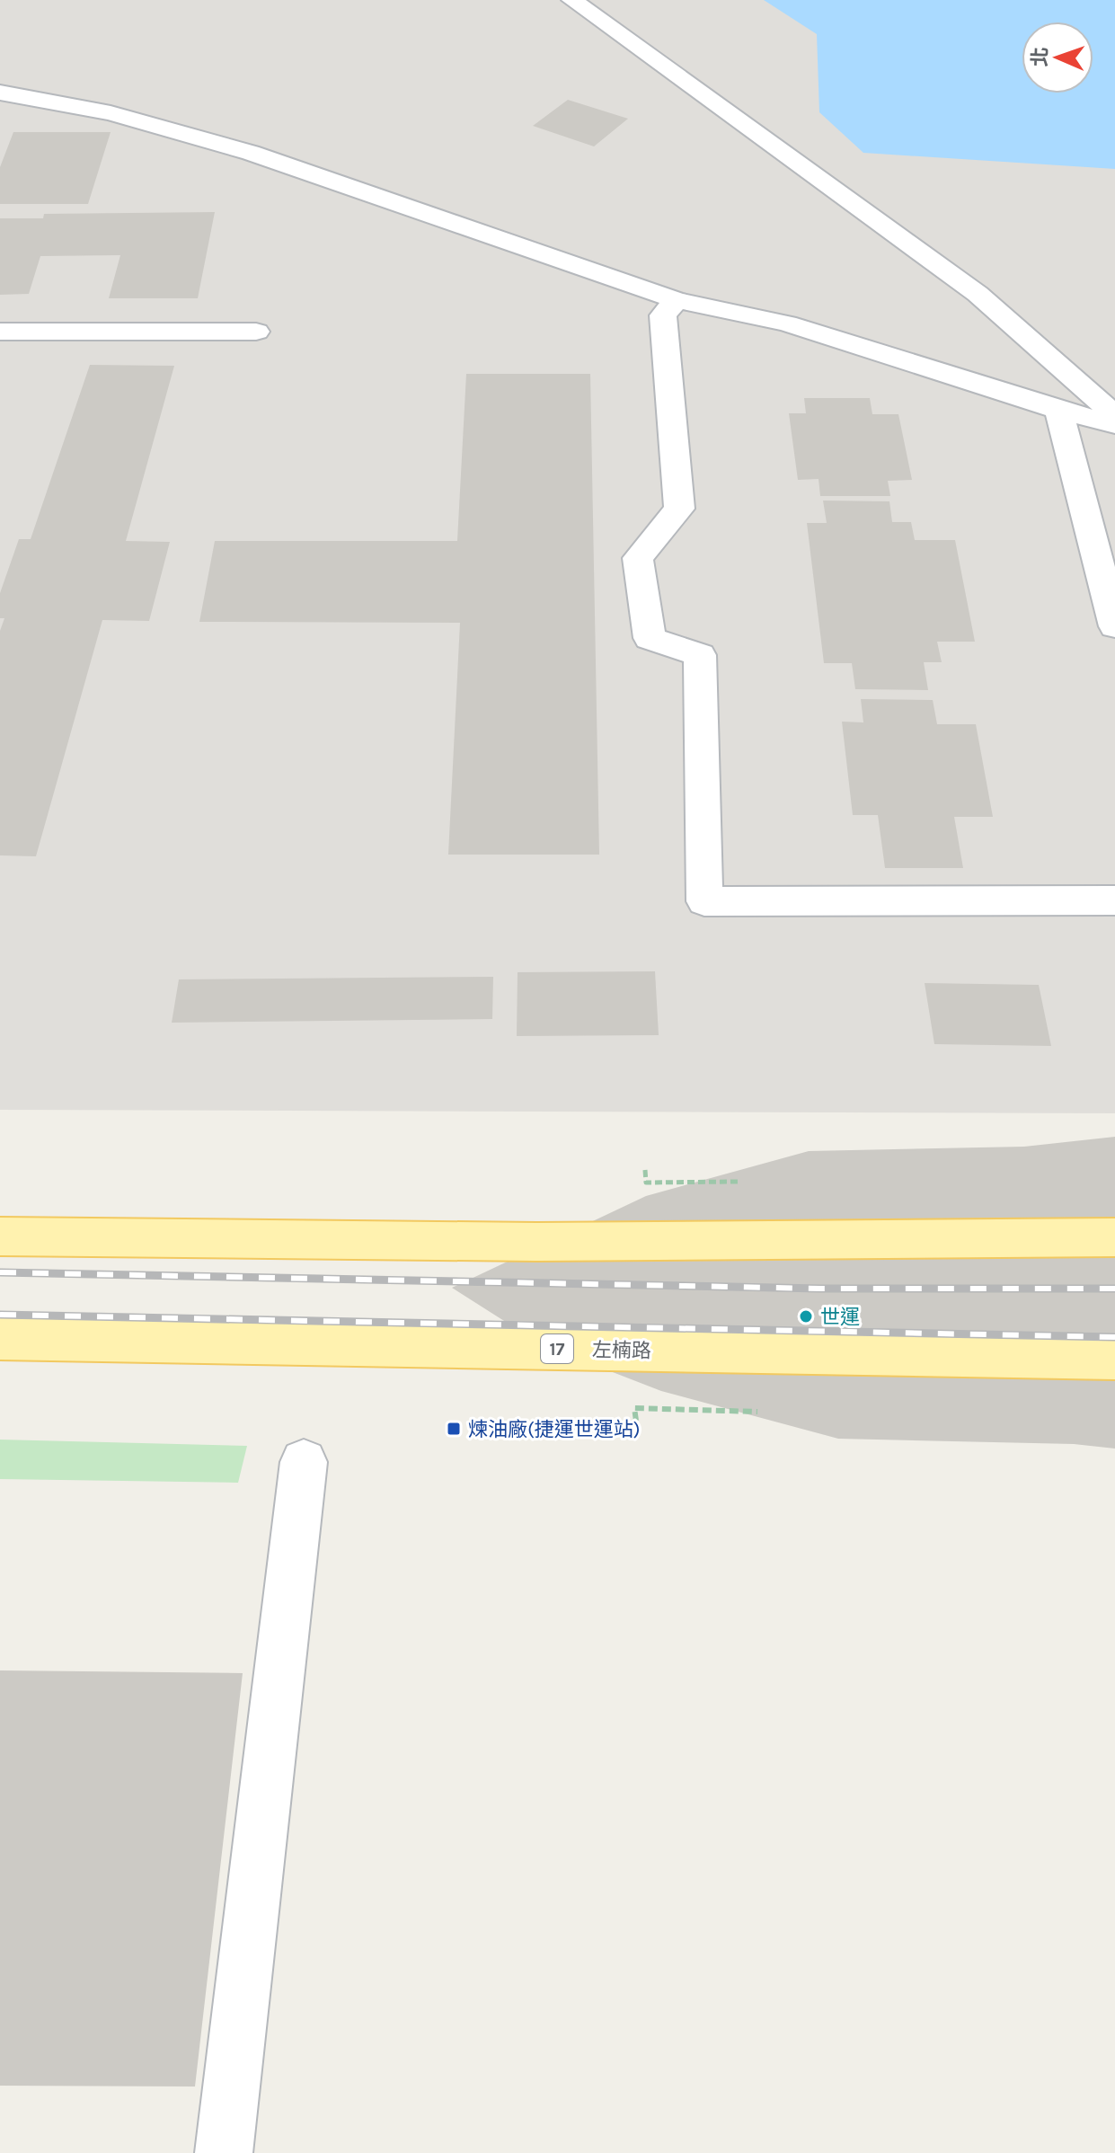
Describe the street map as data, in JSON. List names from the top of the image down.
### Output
{
  "streets": {
    "main road": ["17", "左楠路"]
  },
  "places": {
    "other": ["世運"],
    "transit": ["煉油廠(捷運世運站)"]
  },
  "north": "left"
}
